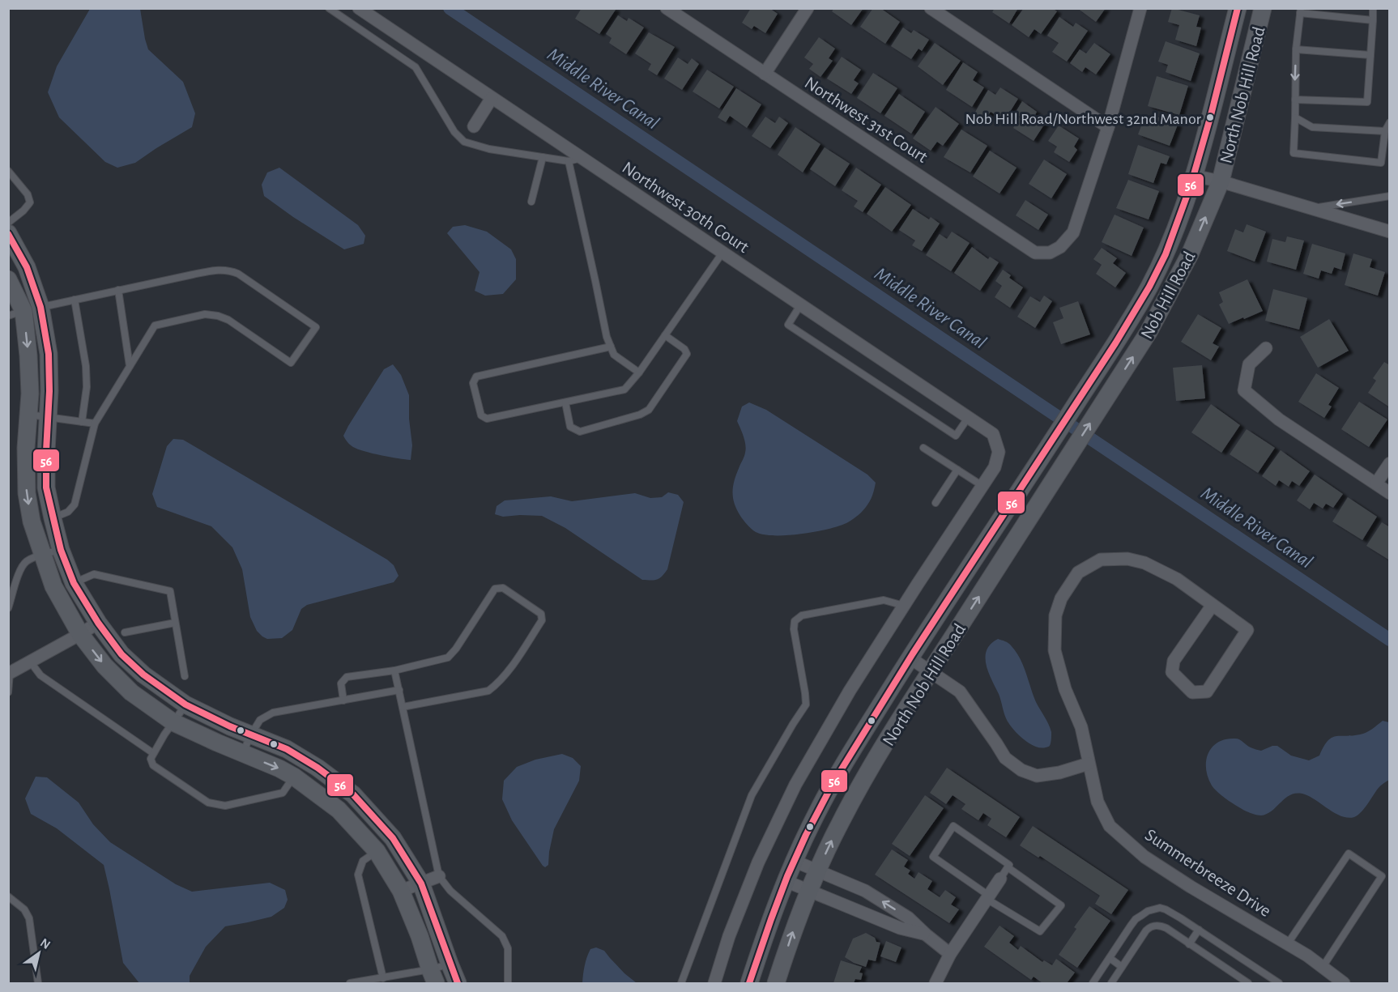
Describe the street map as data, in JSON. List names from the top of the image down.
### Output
{
  "streets": {
    "main road": ["North Nob Hill Road", "Nob Hill Road"],
    "street": ["Northwest 31st Court", "Northwest 30th Court", "Summerbreeze Drive"]
  },
  "crossings": [
    ["North Nob Hill Road", "Nob Hill Road"]
  ],
  "water": ["Middle River Canal"],
  "places": ["Nob Hill Road/Northwest 32nd Manor"],
  "lines": ["transit line 56"],
  "north": "top right"
}
